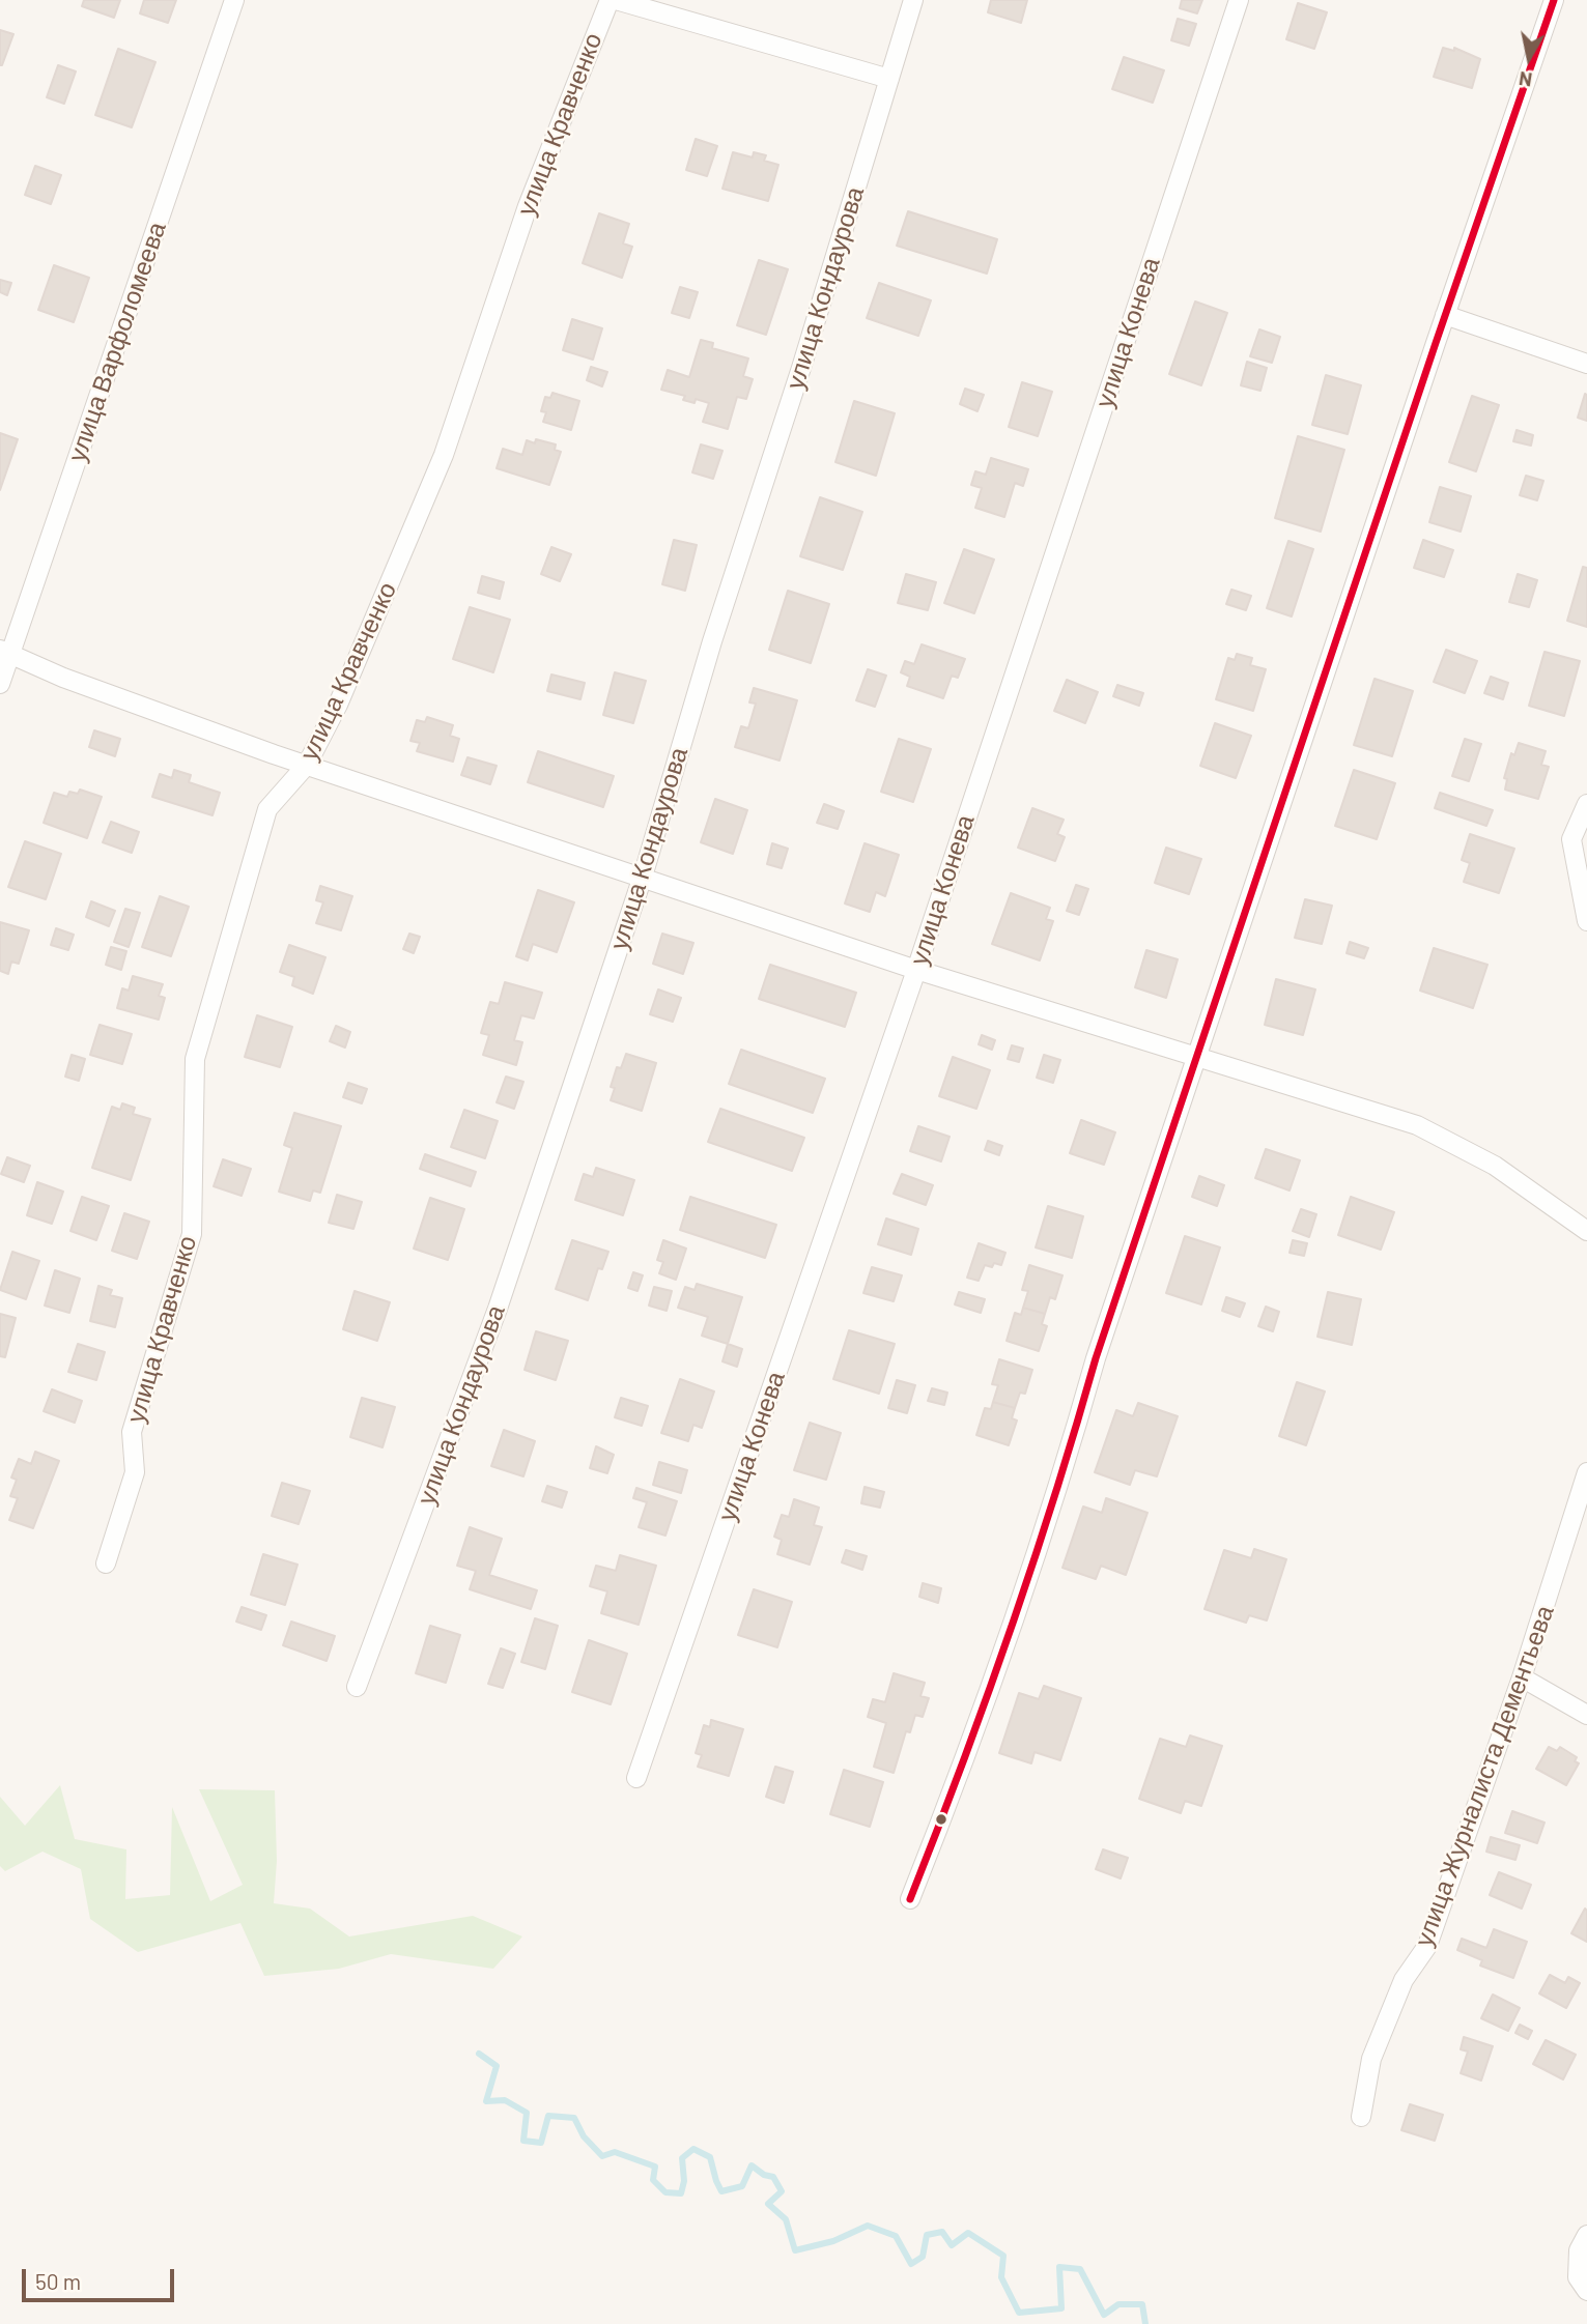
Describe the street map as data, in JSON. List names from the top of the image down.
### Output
{
  "streets": {
    "street": [
      "улица Кравченко",
      "улица Кондаурова",
      "улица Конева",
      "улица Варфоломеева",
      "улица Журналиста Дементьева"
    ]
  },
  "scale_bar": "50 m",
  "north": "bottom"
}
